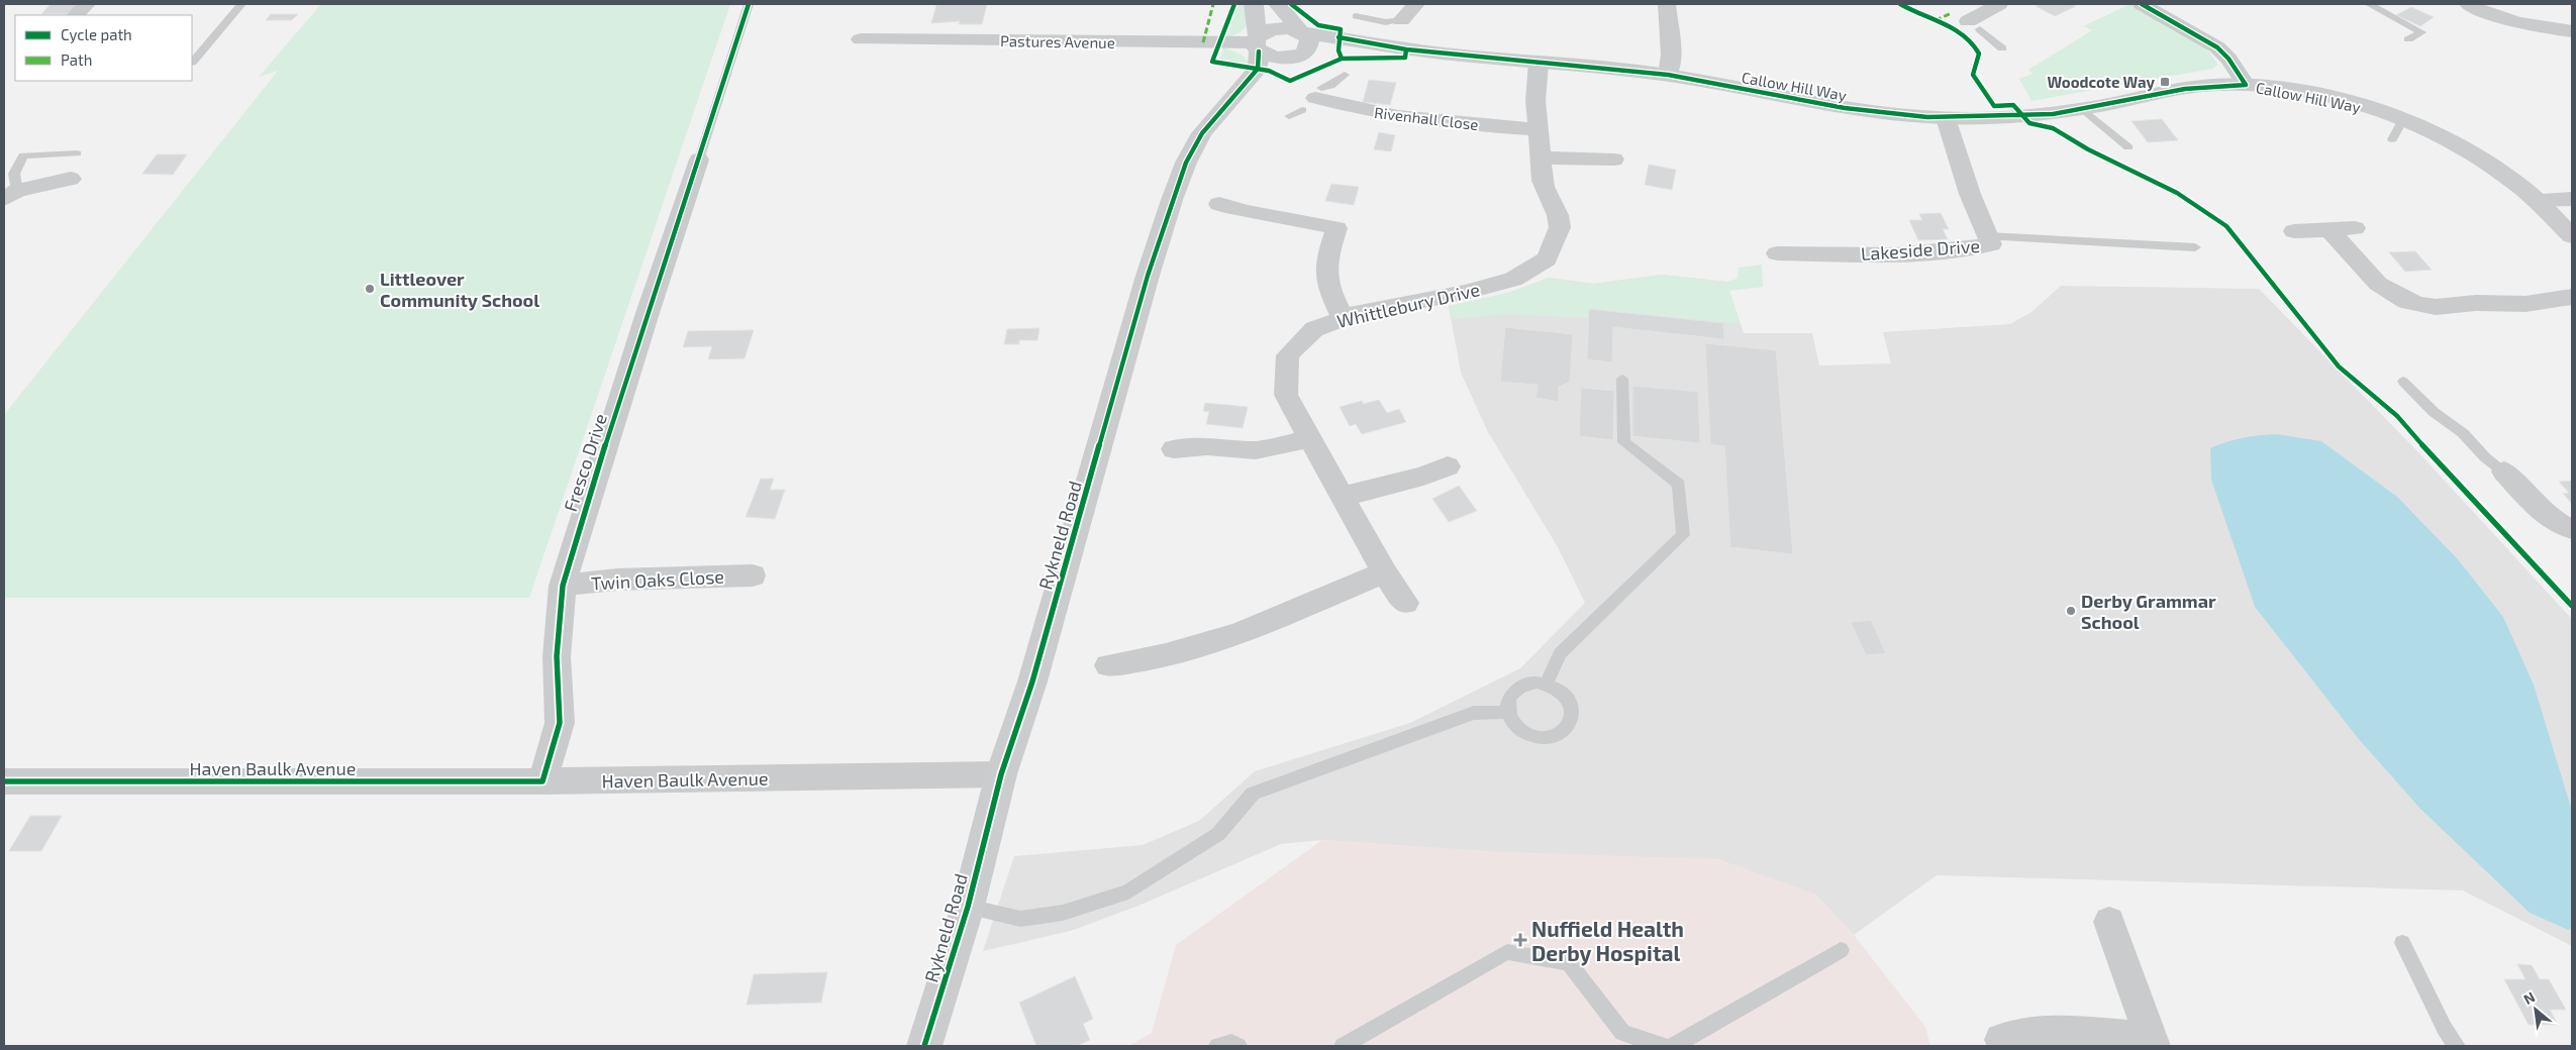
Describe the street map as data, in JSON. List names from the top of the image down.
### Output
{
  "streets": {
    "street": [
      "Pastures Avenue",
      "Callow Hill Way",
      "Rivenhall Close",
      "Lakeside Drive",
      "Whittlebury Drive",
      "Fresco Drive",
      "Rykneld Road",
      "Twin Oaks Close",
      "Haven Baulk Avenue"
    ]
  },
  "crossings": [
    ["Pastures Avenue", "Callow Hill Way"],
    ["Pastures Avenue", "Rykneld Road"],
    ["Callow Hill Way", "Lakeside Drive"],
    ["Callow Hill Way", "Whittlebury Drive"],
    ["Callow Hill Way", "Rykneld Road"],
    ["Rivenhall Close", "Whittlebury Drive"],
    ["Fresco Drive", "Twin Oaks Close"],
    ["Fresco Drive", "Haven Baulk Avenue"],
    ["Rykneld Road", "Haven Baulk Avenue"]
  ],
  "places": {
    "transit": ["Woodcote Way"],
    "other": ["Littleover Community School", "Derby Grammar School"],
    "health": ["Nuffield Health Derby Hospital"]
  },
  "legend": ["Cycle path", "Path"],
  "north": "top left"
}
